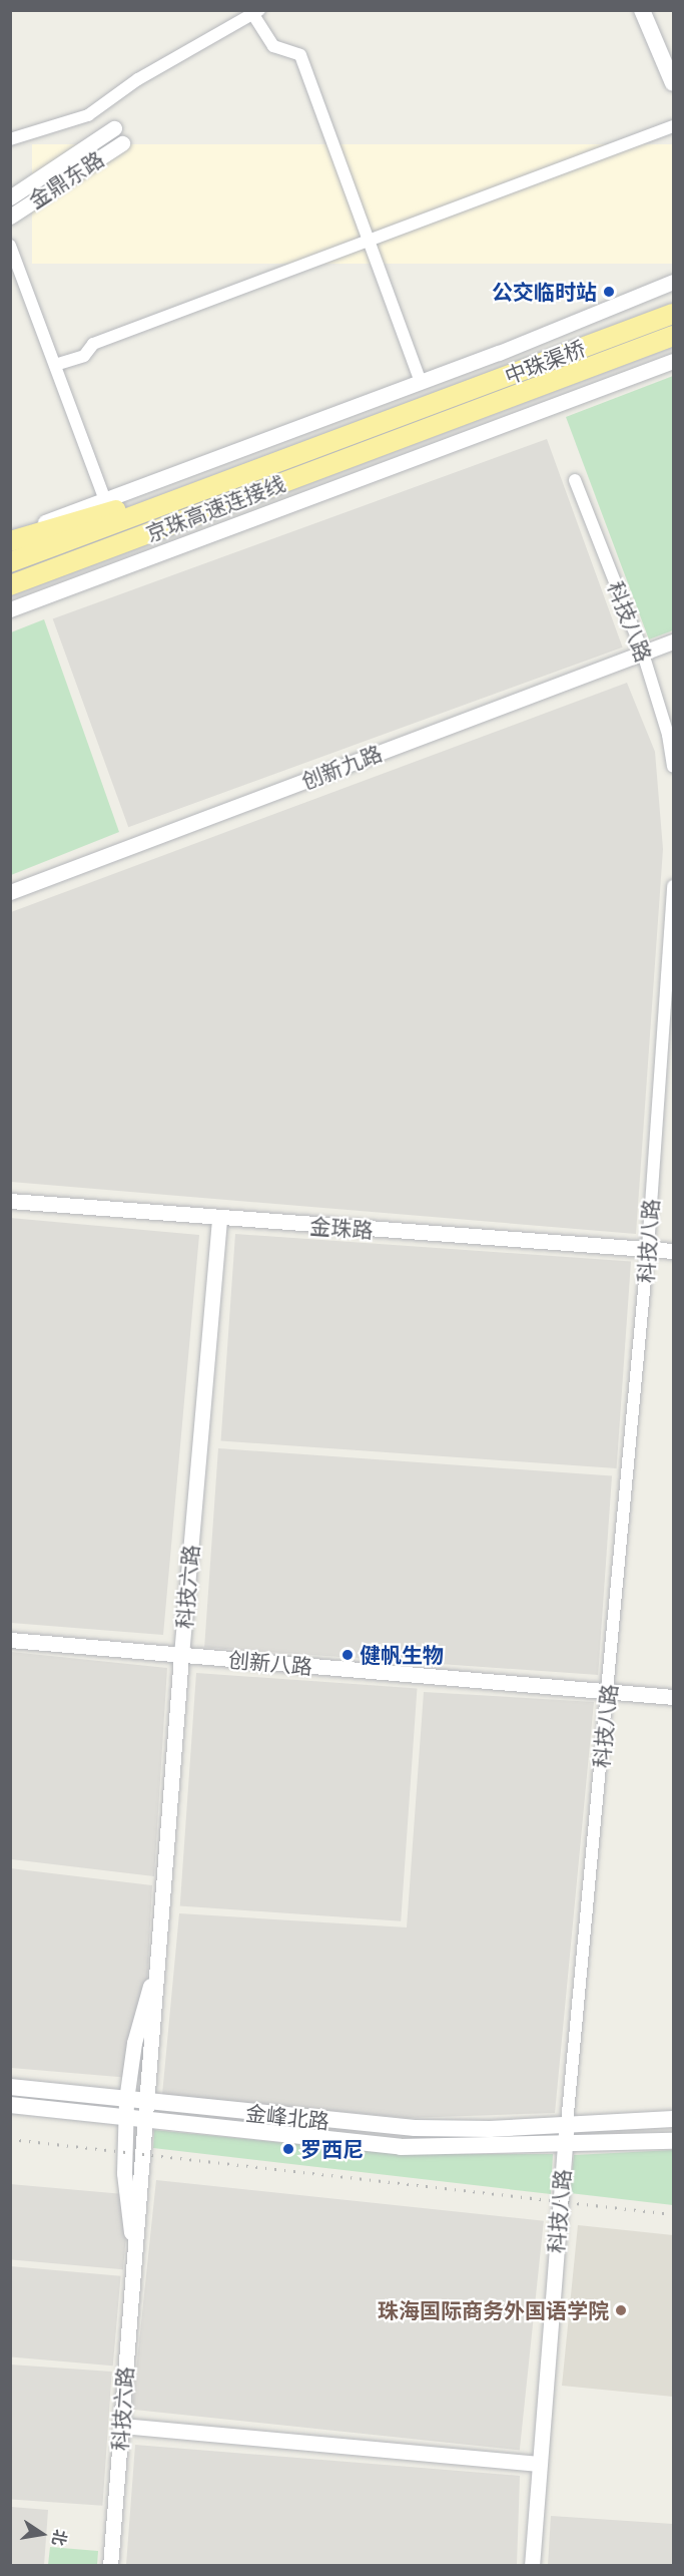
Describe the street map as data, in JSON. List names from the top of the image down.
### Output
{
  "streets": {
    "highway": ["中珠渠桥", "京珠高速连接线"],
    "main road": ["金峰北路"],
    "street": [
      "金鼎东路",
      "科技八路",
      "创新九路",
      "金珠路",
      "科技六路",
      "创新八路"
    ]
  },
  "crossings": [
    ["中珠渠桥", "京珠高速连接线"],
    ["科技八路", "创新九路"],
    ["科技八路", "金珠路"],
    ["科技八路", "创新八路"],
    ["科技八路", "金峰北路"],
    ["金珠路", "科技六路"],
    ["科技六路", "创新八路"],
    ["科技六路", "金峰北路"]
  ],
  "places": [
    "公交临时站",
    "健帆生物",
    "罗西尼",
    "珠海国际商务外国语学院"
  ],
  "north": "right"
}
